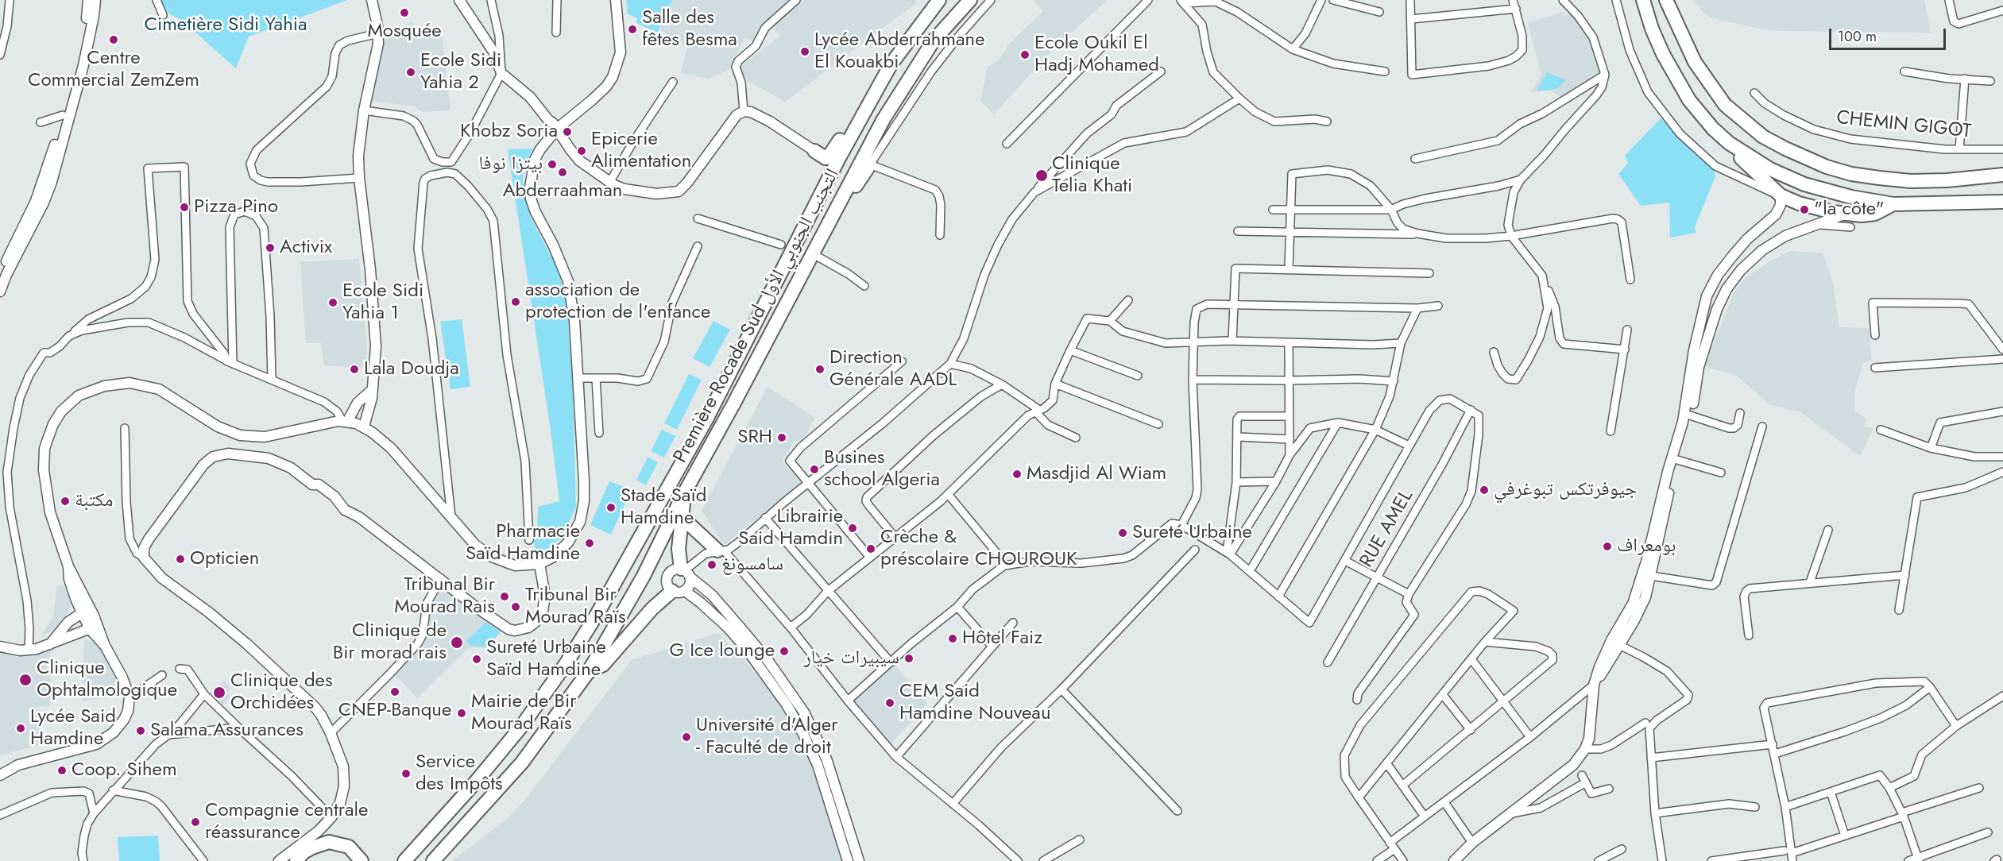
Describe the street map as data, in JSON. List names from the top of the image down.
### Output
{
  "streets": {
    "highway": ["Première Rocade Sud التجنب الجنوبي الأول"],
    "street": ["CHEMIN GIGOT", "RUE AMEL"]
  },
  "parks": ["Cimetière Sidi Yahia"],
  "places": [
    "Mosquée",
    "Salle des fêtes Besma",
    "Centre Commercial ZemZem",
    "Lycée Abderrahmane El Kouakbi",
    "Ecole Oukil El Hadj Mohamed",
    "Ecole Sidi Yahia 2",
    "Khobz Soria",
    "Epicerie Alimentation",
    "بيتزا نوفا",
    "Abderraahman",
    "Clinique Telia Khati",
    "Pizza Pino",
    "\"la côte\"",
    "Activix",
    "association de protection de l'enfance",
    "Ecole Sidi Yahia 1",
    "Lala Doudja",
    "Direction Générale AADL",
    "SRH",
    "Busines school Algeria",
    "Masdjid Al Wiam",
    "جيوفرتكس تبوغرفي",
    "مكتبة",
    "Stade Saïd Hamdine",
    "Librairie Said Hamdin",
    "Sureté Urbaine",
    "Pharmacie Saïd Hamdine",
    "بومعراف",
    "Crèche & préscolaire CHOUROUK",
    "Opticien",
    "سامسونغ",
    "Tribunal Bir Mourad Rais",
    "Tribunal Bir Mourad Raïs",
    "Hôtel Faiz",
    "Clinique de Bir morad rais",
    "G Ice lounge",
    "سيبيرات خيار",
    "Sureté Urbaine Saïd Hamdine",
    "Clinique Ophtalmologique",
    "CNEP-Banque",
    "Clinique des Orchidées",
    "CEM Said Hamdine Nouveau",
    "Mairie de Bir Mourad Raïs",
    "Lycée Said Hamdine",
    "Salama Assurances",
    "Université d'Alger - Faculté de droit",
    "Coop. Sihem",
    "Service des Impôts",
    "Compagnie centrale réassurance"
  ],
  "scale_bar": "100 m"
}
